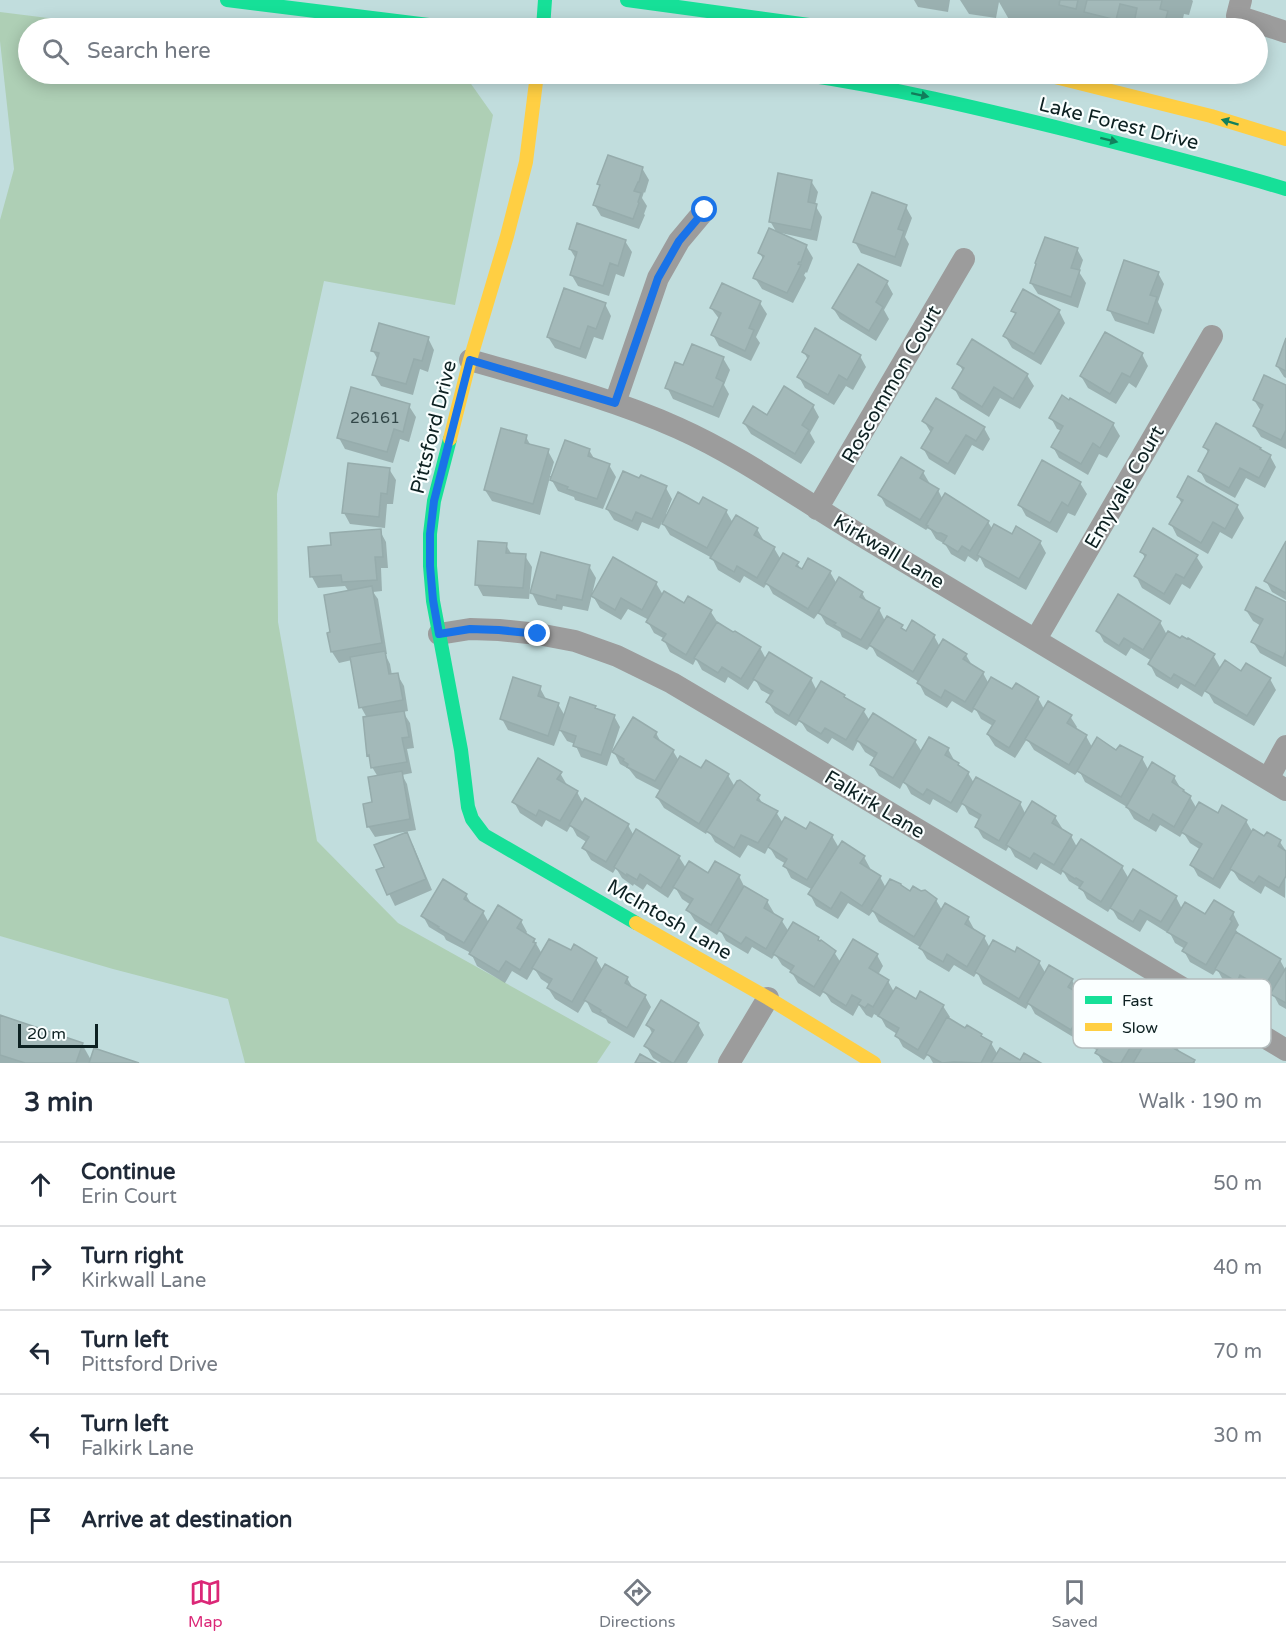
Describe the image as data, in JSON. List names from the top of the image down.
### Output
{
  "streets": {
    "street": [
      "Lake Forest Drive",
      "Roscommon Court",
      "Pittsford Drive",
      "Emyvale Court",
      "Kirkwall Lane",
      "Falkirk Lane",
      "McIntosh Lane"
    ]
  },
  "crossings": [
    ["Roscommon Court", "Kirkwall Lane"],
    ["Pittsford Drive", "Kirkwall Lane"],
    ["Pittsford Drive", "Falkirk Lane"],
    ["Pittsford Drive", "McIntosh Lane"],
    ["Emyvale Court", "Kirkwall Lane"]
  ],
  "house_numbers": ["26161"],
  "legend": ["Fast", "Slow"],
  "scale_bar": "20 m",
  "page": {
    "search": "Search here",
    "scale": "20 m",
    "heading": ["3 min", "Walk · 190 m"],
    "list": [
      ["Continue", "Erin Court", "50 m"],
      ["Turn right", "Kirkwall Lane", "40 m"],
      ["Turn left", "Pittsford Drive", "70 m"],
      ["Turn left", "Falkirk Lane", "30 m"],
      "Arrive at destination"
    ],
    "nav": ["Map", "Directions", "Saved"]
  }
}
